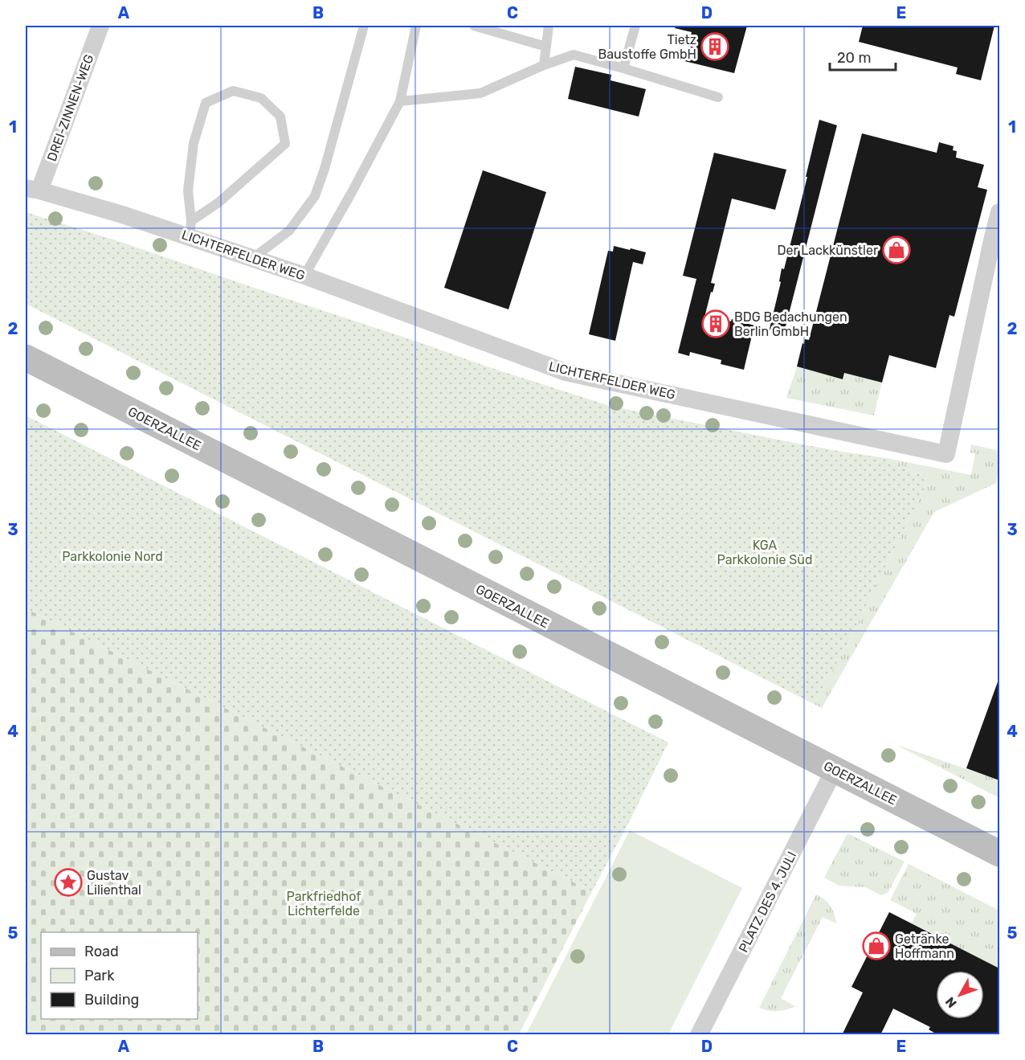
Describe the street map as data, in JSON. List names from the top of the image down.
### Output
{
  "streets": {
    "main road": ["GOERZALLEE"],
    "street": ["DREI-ZINNEN-WEG", "LICHTERFELDER WEG", "PLATZ DES 4. JULI"]
  },
  "crossings": [
    ["DREI-ZINNEN-WEG", "LICHTERFELDER WEG"],
    ["GOERZALLEE", "PLATZ DES 4. JULI"]
  ],
  "parks": ["KGA Parkkolonie Süd", "Parkkolonie Nord", "Parkfriedhof Lichterfelde"],
  "places": {
    "building": ["Tietz Baustoffe GmbH", "BDG Bedachungen Berlin GmbH"],
    "shop": ["Der Lackkünstler", "Getränke Hoffmann"],
    "place": ["Gustav Lilienthal"]
  },
  "legend": ["Road", "Park", "Building"],
  "scale_bar": "20 m",
  "north": "bottom left",
  "grid": {
    "columns": [
      "A",
      "B",
      "C",
      "D",
      "E"
    ],
    "rows": [
      "1",
      "2",
      "3",
      "4",
      "5"
    ]
  }
}
